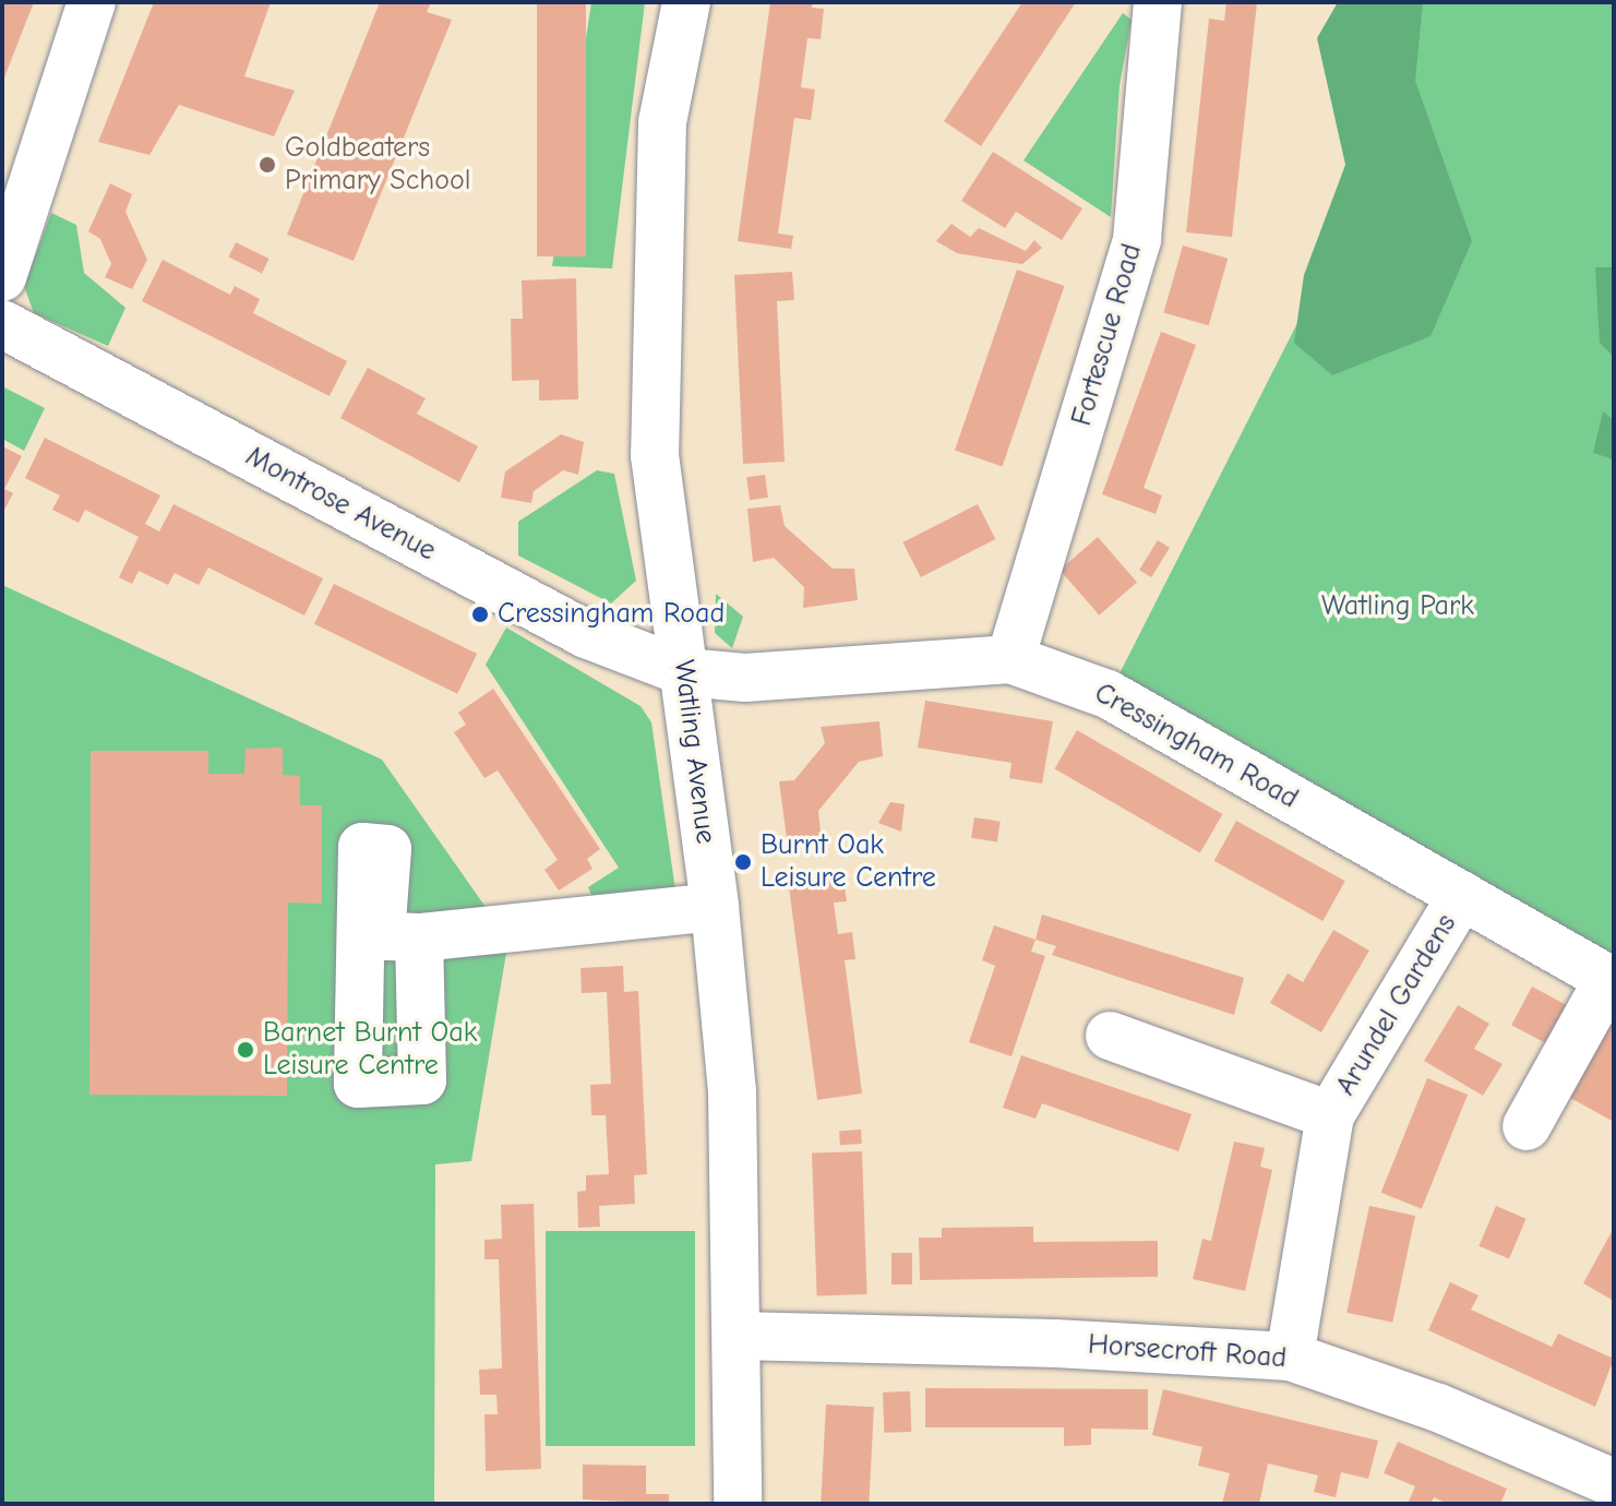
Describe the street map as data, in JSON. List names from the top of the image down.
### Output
{
  "streets": {
    "street": [
      "Fortescue Road",
      "Montrose Avenue",
      "Cressingham Road",
      "Watling Avenue",
      "Arundel Gardens",
      "Horsecroft Road"
    ]
  },
  "crossings": [
    ["Fortescue Road", "Cressingham Road"],
    ["Montrose Avenue", "Cressingham Road"],
    ["Montrose Avenue", "Watling Avenue"],
    ["Cressingham Road", "Watling Avenue"],
    ["Cressingham Road", "Arundel Gardens"],
    ["Watling Avenue", "Horsecroft Road"],
    ["Arundel Gardens", "Horsecroft Road"]
  ],
  "parks": ["Watling Park"],
  "places": [
    "Goldbeaters Primary School",
    "Cressingham Road",
    "Burnt Oak Leisure Centre",
    "Barnet Burnt Oak Leisure Centre"
  ]
}
